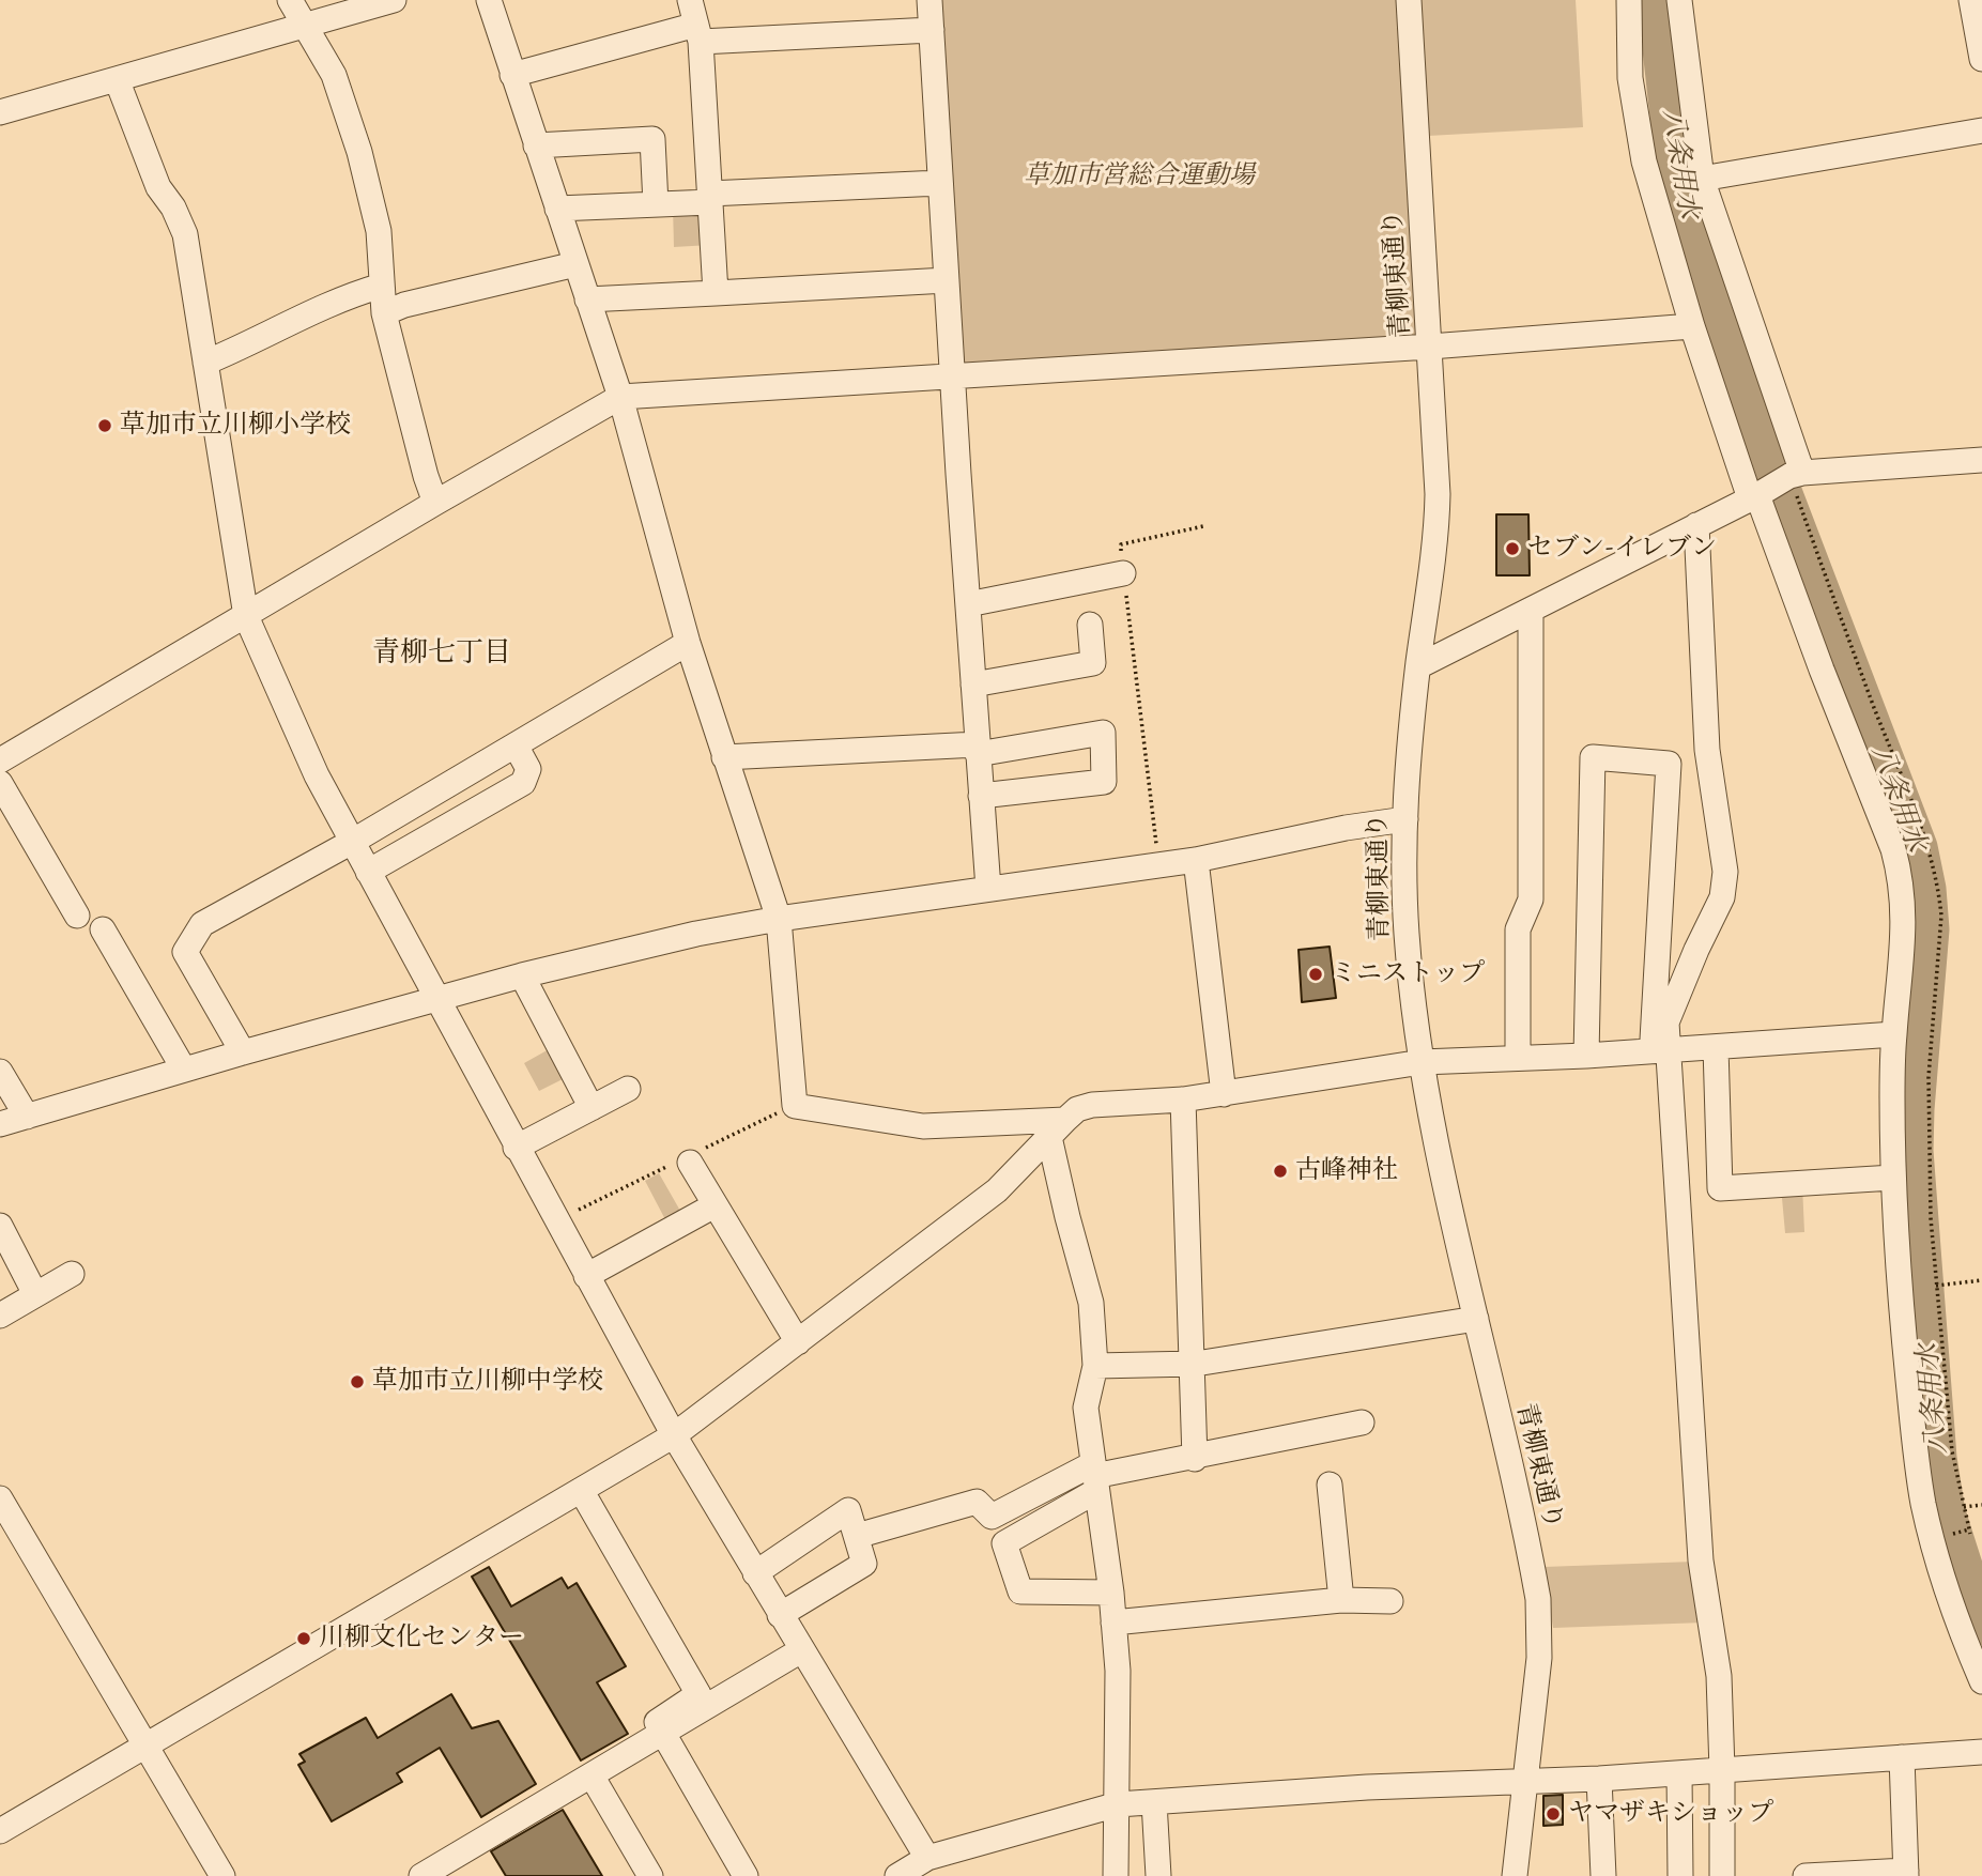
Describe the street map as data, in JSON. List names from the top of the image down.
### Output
{
  "streets": {
    "street": ["青柳東通り"]
  },
  "districts": ["青柳七丁目"],
  "water": ["八条用水"],
  "parks": ["草加市営総合運動場"],
  "places": [
    "草加市立川柳小学校",
    "セブン-イレブン",
    "ミニストップ",
    "古峰神社",
    "草加市立川柳中学校",
    "川柳文化センター",
    "ヤマザキショップ"
  ]
}
